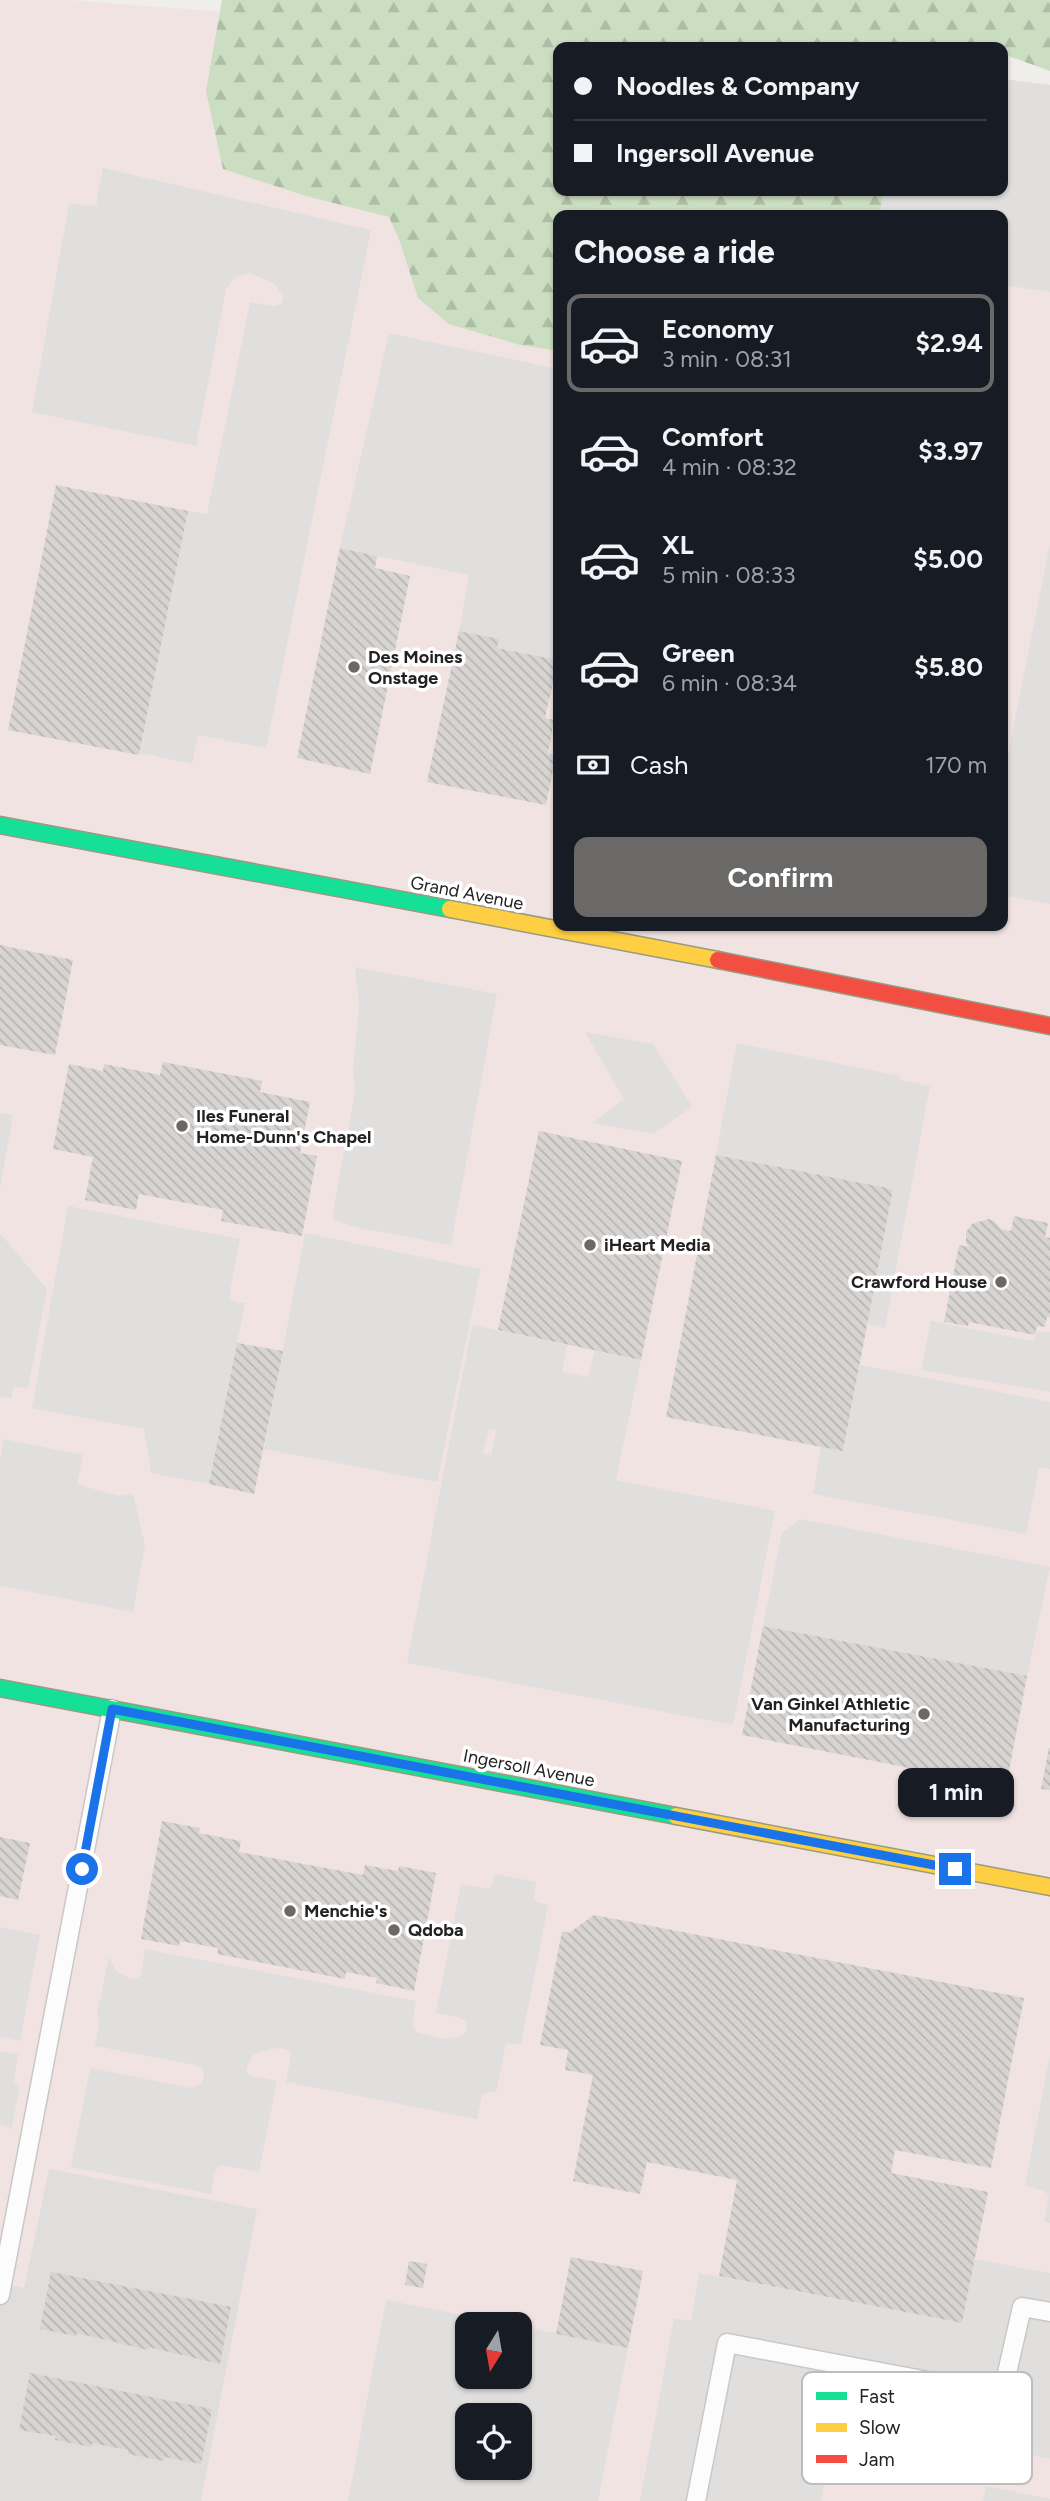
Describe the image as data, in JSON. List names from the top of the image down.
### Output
{
  "streets": {
    "main road": ["Grand Avenue", "Ingersoll Avenue"]
  },
  "places": [
    "Des Moines Onstage",
    "Iles Funeral Home-Dunn's Chapel",
    "iHeart Media",
    "Crawford House",
    "Van Ginkel Athletic Manufacturing",
    "Menchie's",
    "Qdoba"
  ],
  "legend": ["Fast", "Slow", "Jam"],
  "north": "bottom",
  "page": {
    "banner": ["Noodles & Company", "Ingersoll Avenue"],
    "heading": "Choose a ride",
    "list": [
      {
        "name": "Economy",
        "note": "3 min · 08:31",
        "value": "$2.94"
      },
      {
        "name": "Comfort",
        "note": "4 min · 08:32",
        "value": "$3.97"
      },
      {
        "name": "XL",
        "note": "5 min · 08:33",
        "value": "$5.00"
      },
      {
        "name": "Green",
        "note": "6 min · 08:34",
        "value": "$5.80"
      }
    ],
    "pay": ["Cash", "170 m"],
    "buttons": "Confirm",
    "bubble": "1 min"
  }
}
